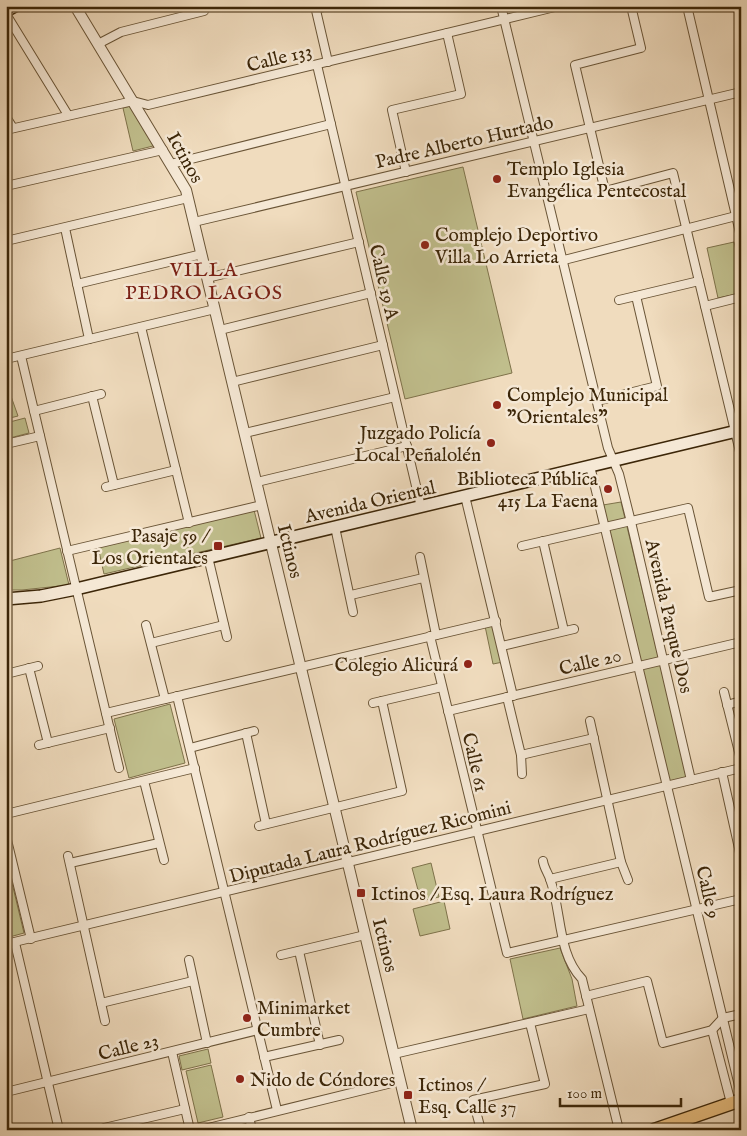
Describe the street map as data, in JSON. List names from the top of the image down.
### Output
{
  "streets": {
    "main road": ["Avenida Oriental"],
    "street": [
      "Calle 133",
      "Padre Alberto Hurtado",
      "Ictinos",
      "Calle 19 A",
      "Avenida Parque Dos",
      "Calle 20",
      "Calle 61",
      "Diputada Laura Rodríguez Ricomini",
      "Calle 9",
      "Calle 23"
    ]
  },
  "crossings": [
    ["Calle 133", "Ictinos"],
    ["Calle 133", "Calle 19 A"],
    ["Calle 133", "Avenida Parque Dos"],
    ["Padre Alberto Hurtado", "Ictinos"],
    ["Padre Alberto Hurtado", "Calle 19 A"],
    ["Padre Alberto Hurtado", "Avenida Parque Dos"],
    ["Ictinos", "Avenida Oriental"],
    ["Ictinos", "Diputada Laura Rodríguez Ricomini"],
    ["Calle 19 A", "Avenida Oriental"],
    ["Avenida Oriental", "Avenida Parque Dos"],
    ["Avenida Parque Dos", "Calle 20"],
    ["Avenida Parque Dos", "Diputada Laura Rodríguez Ricomini"],
    ["Calle 20", "Calle 61"],
    ["Calle 61", "Diputada Laura Rodríguez Ricomini"],
    ["Diputada Laura Rodríguez Ricomini", "Calle 9"]
  ],
  "districts": ["VILLA PEDRO LAGOS"],
  "places": {
    "other": [
      "Templo Iglesia Evangélica Pentecostal",
      "Complejo Deportivo Villa Lo Arrieta",
      "Complejo Municipal \"Orientales\"",
      "Juzgado Policía Local Peñalolén",
      "Biblioteca Pública 415 La Faena",
      "Colegio Alicurá",
      "Minimarket Cumbre",
      "Nido de Cóndores"
    ],
    "transit": ["Pasaje 59 / Los Orientales", "Ictinos / Esq. Laura Rodríguez", "Ictinos / Esq. Calle 37"]
  },
  "scale_bar": "100 m"
}
